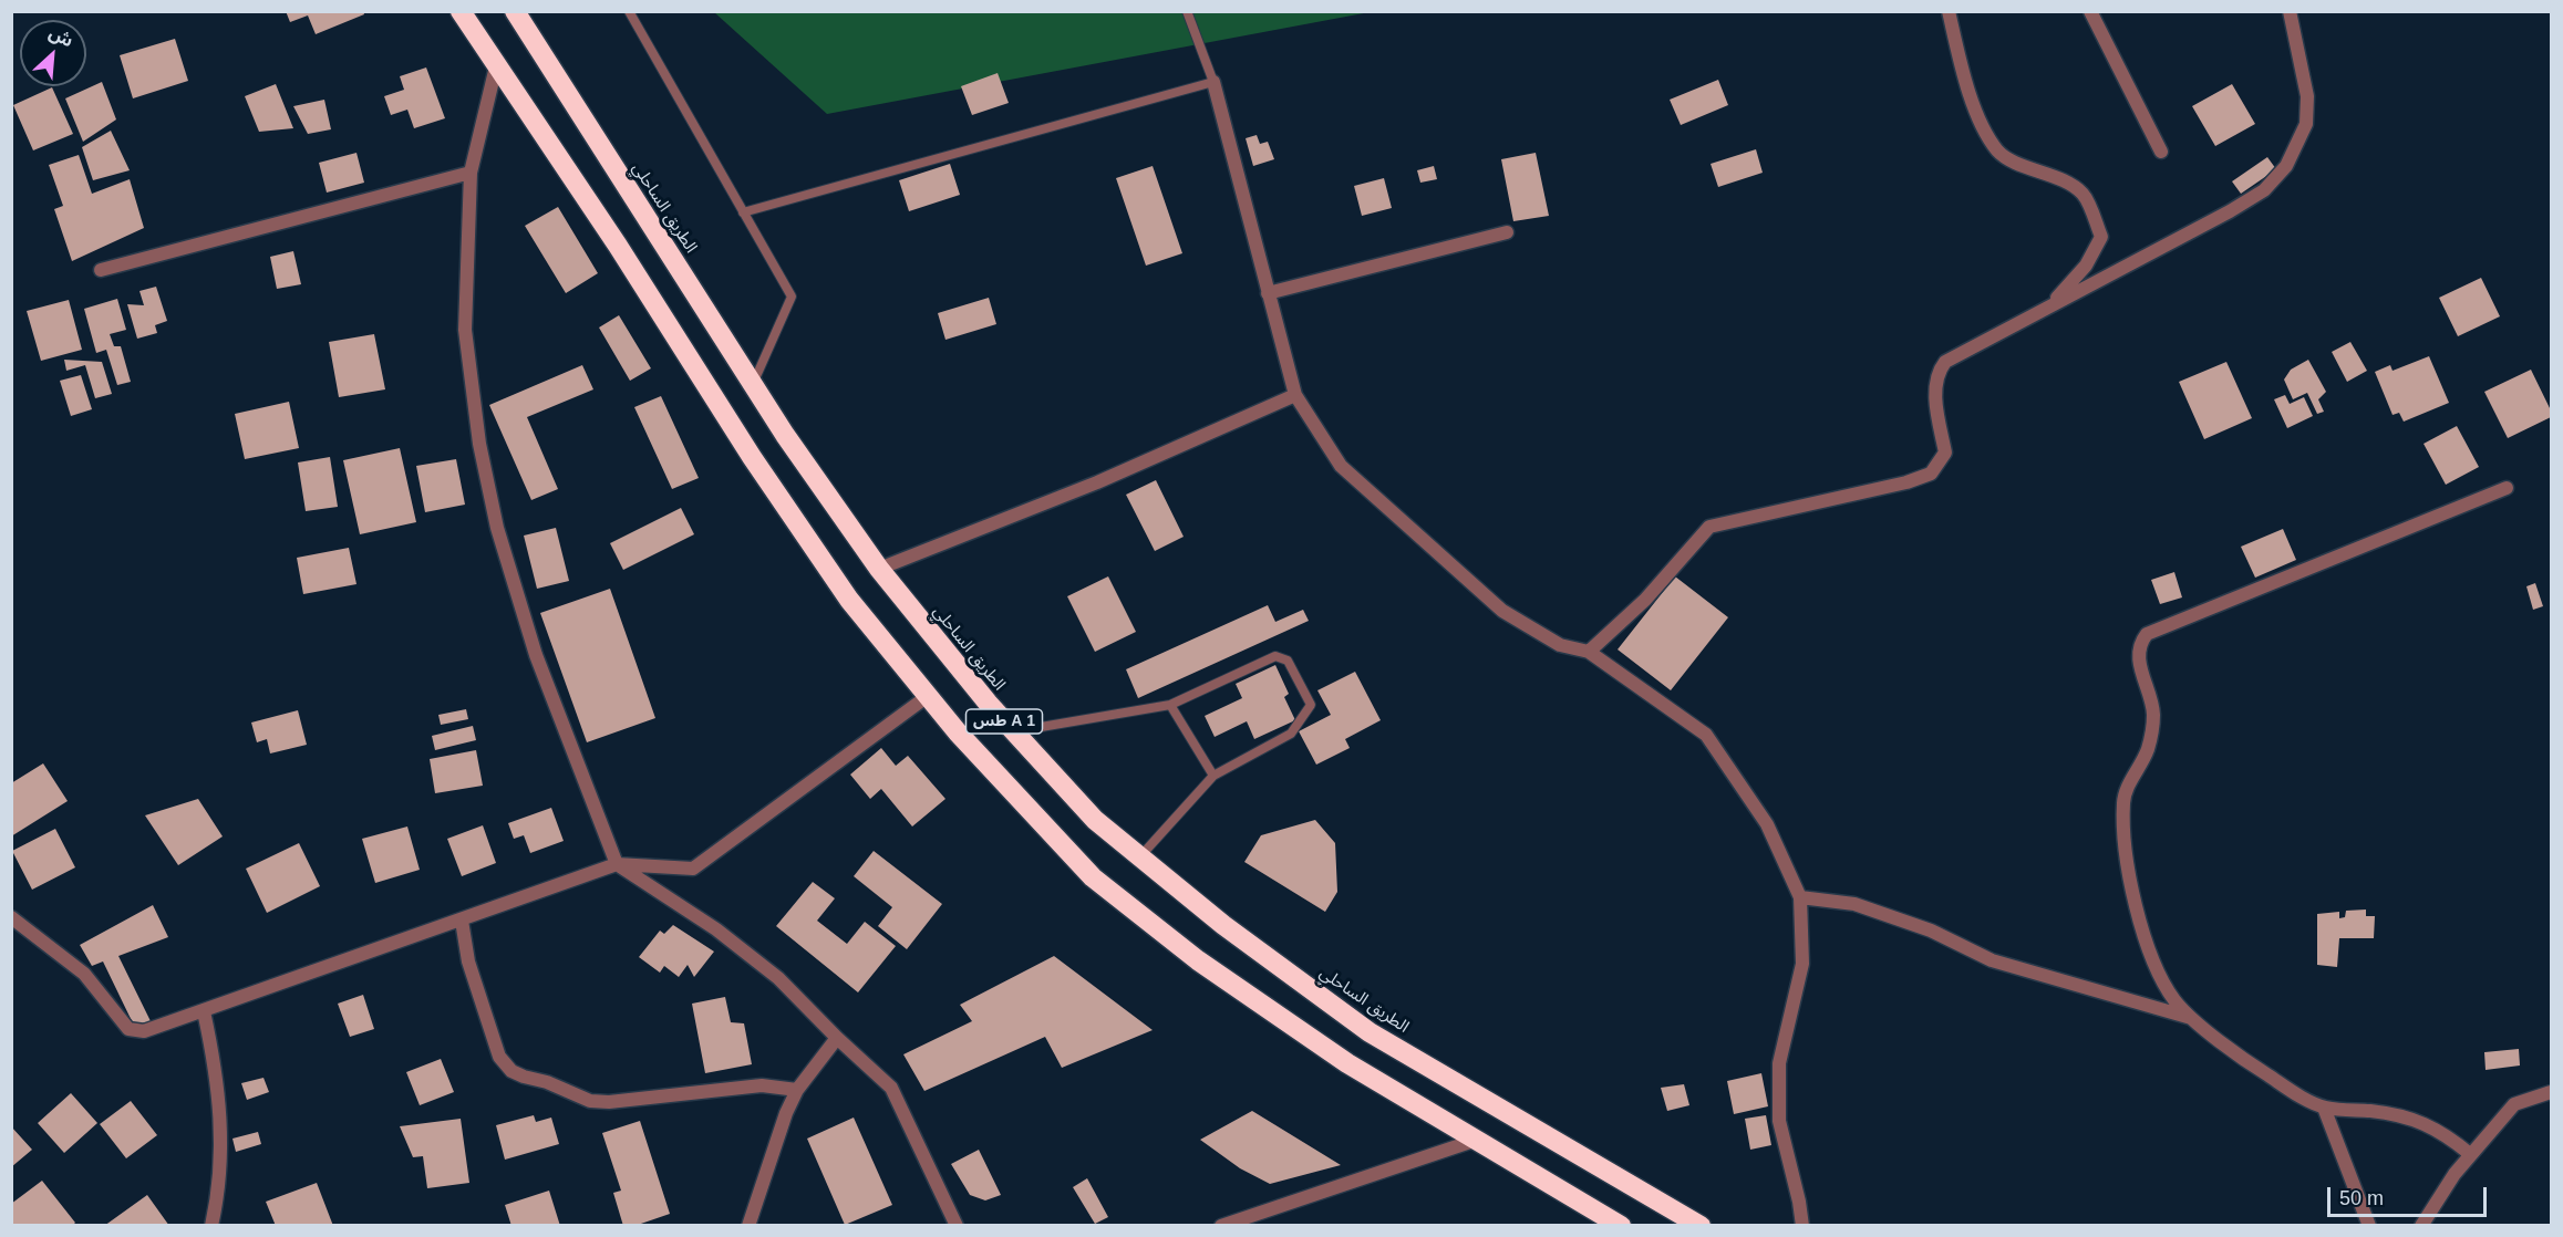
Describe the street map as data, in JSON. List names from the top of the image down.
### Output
{
  "streets": {
    "highway": ["الطريق الساحلي", "طس A 1"]
  },
  "scale_bar": "50 m",
  "north": "top right"
}
